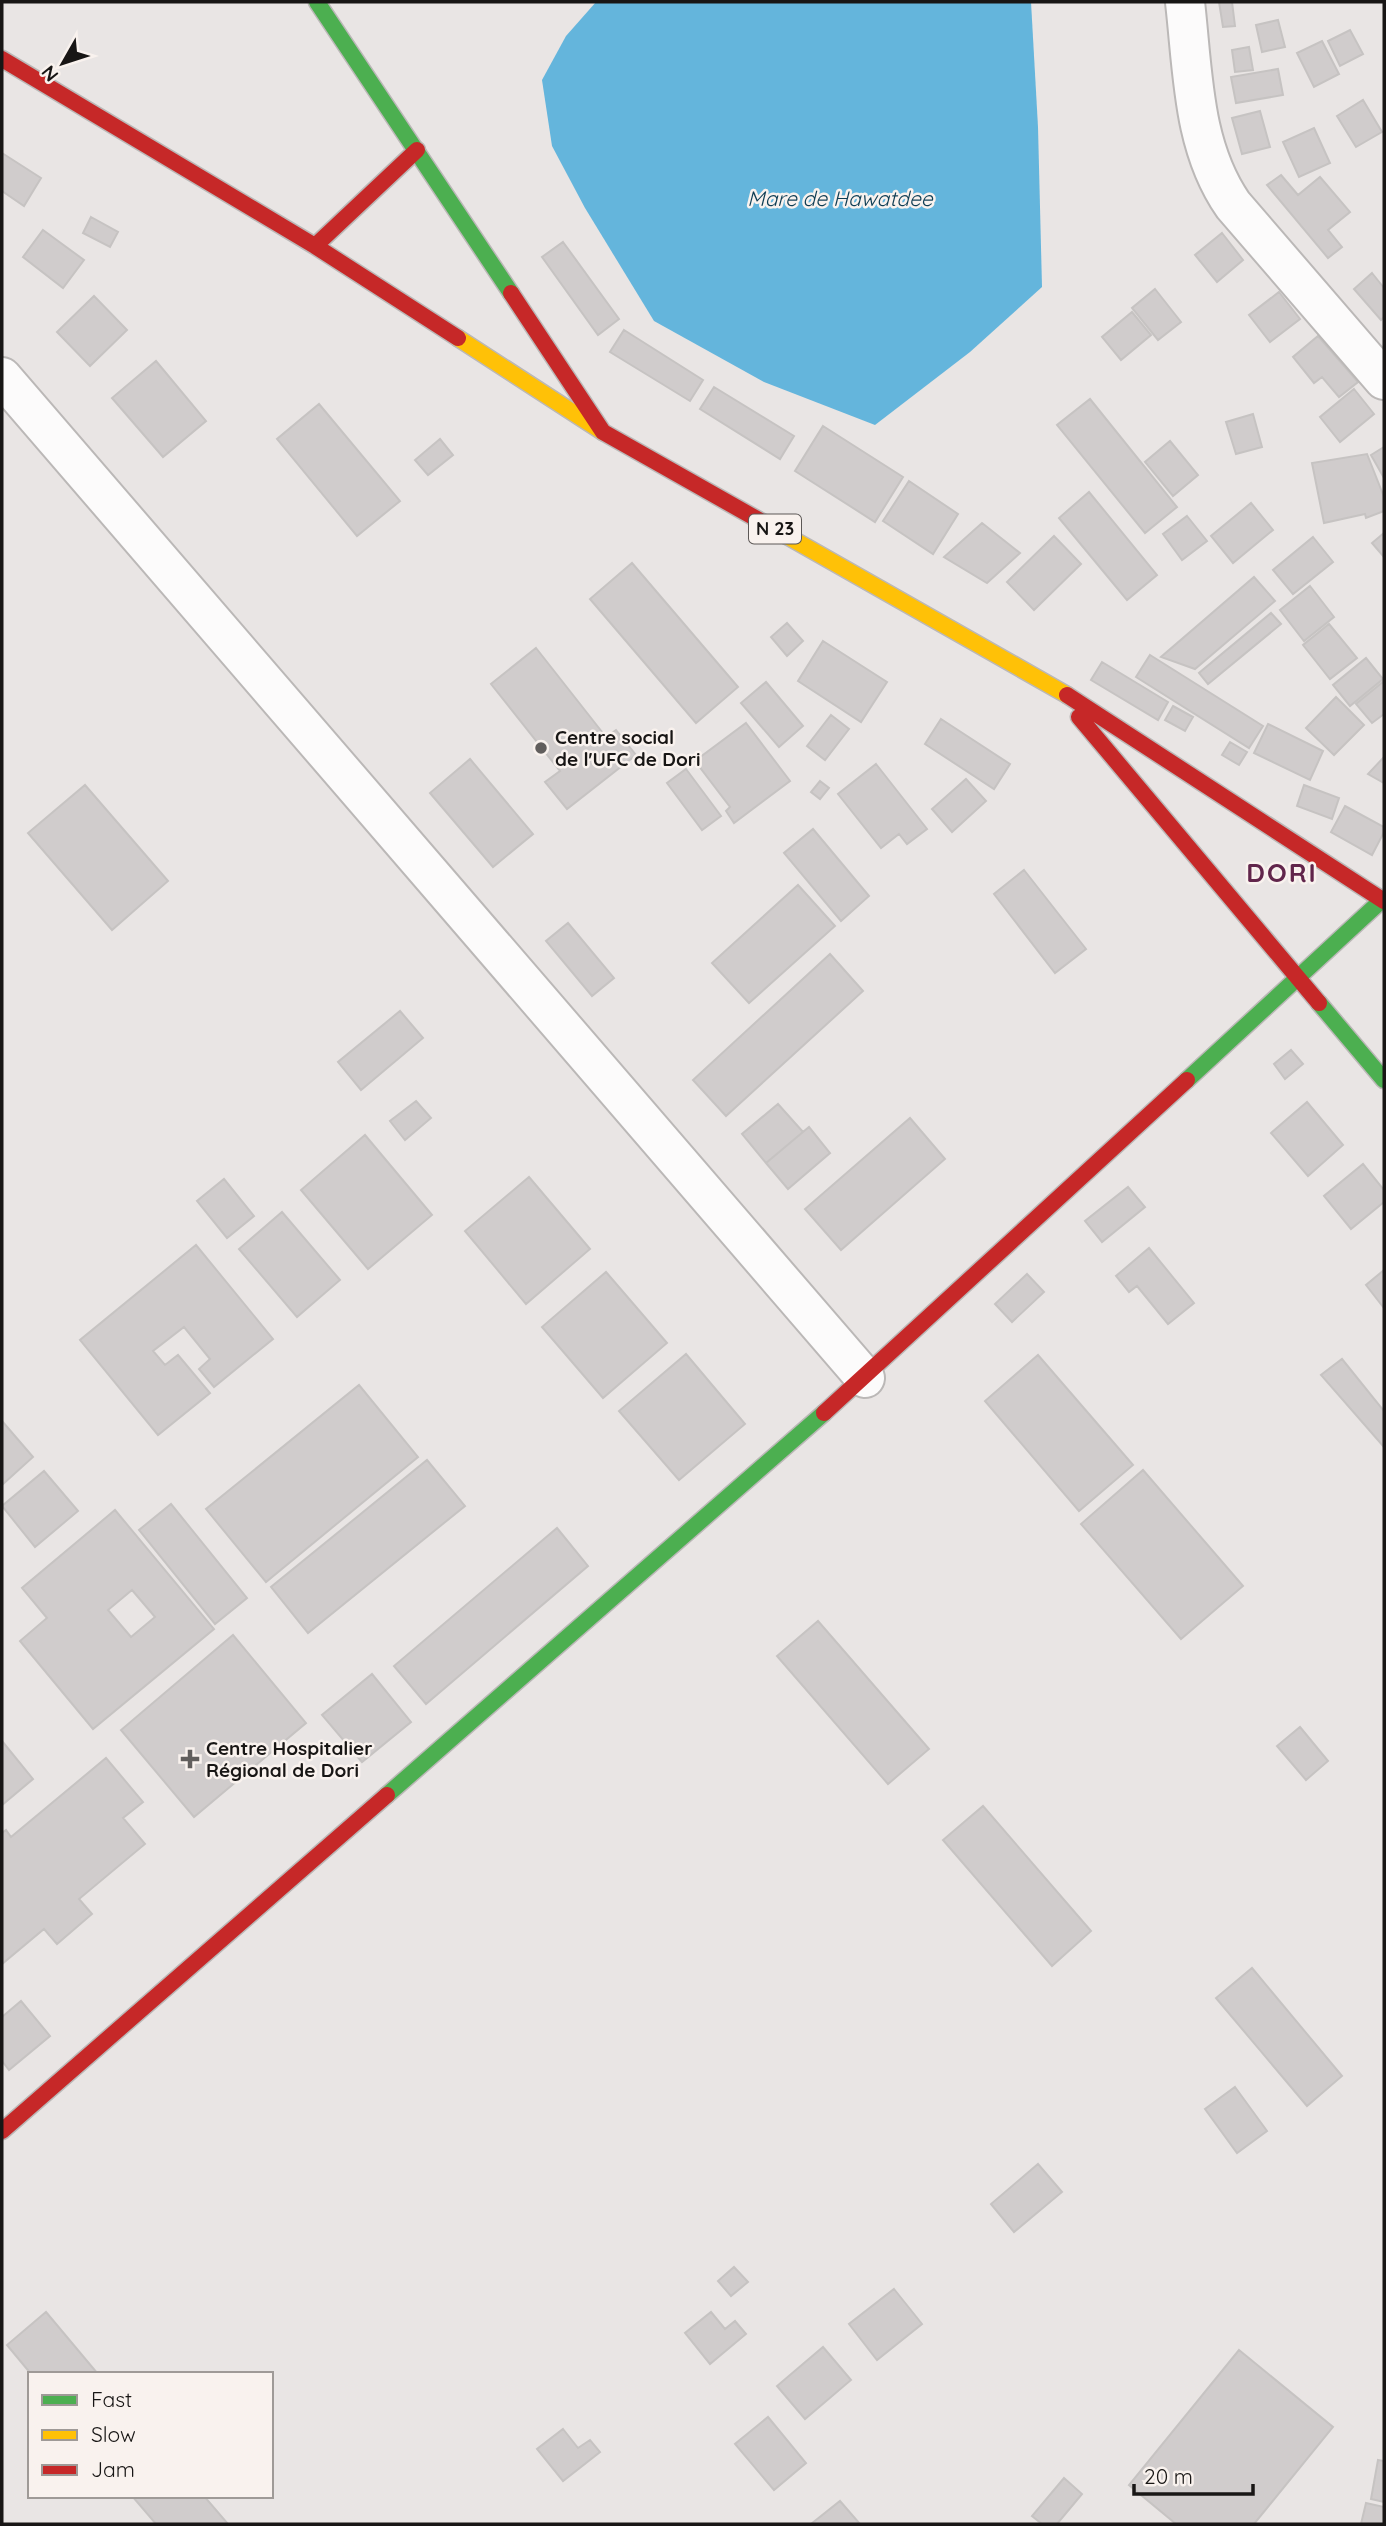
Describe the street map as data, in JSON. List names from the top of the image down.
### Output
{
  "streets": {
    "main road": ["N 23"]
  },
  "districts": ["DORI"],
  "water": ["Mare de Hawatdee"],
  "places": {
    "other": ["Centre social de l'UFC de Dori"],
    "health": ["Centre Hospitalier Régional de Dori"]
  },
  "legend": ["Fast", "Slow", "Jam"],
  "scale_bar": "20 m",
  "north": "bottom left"
}
